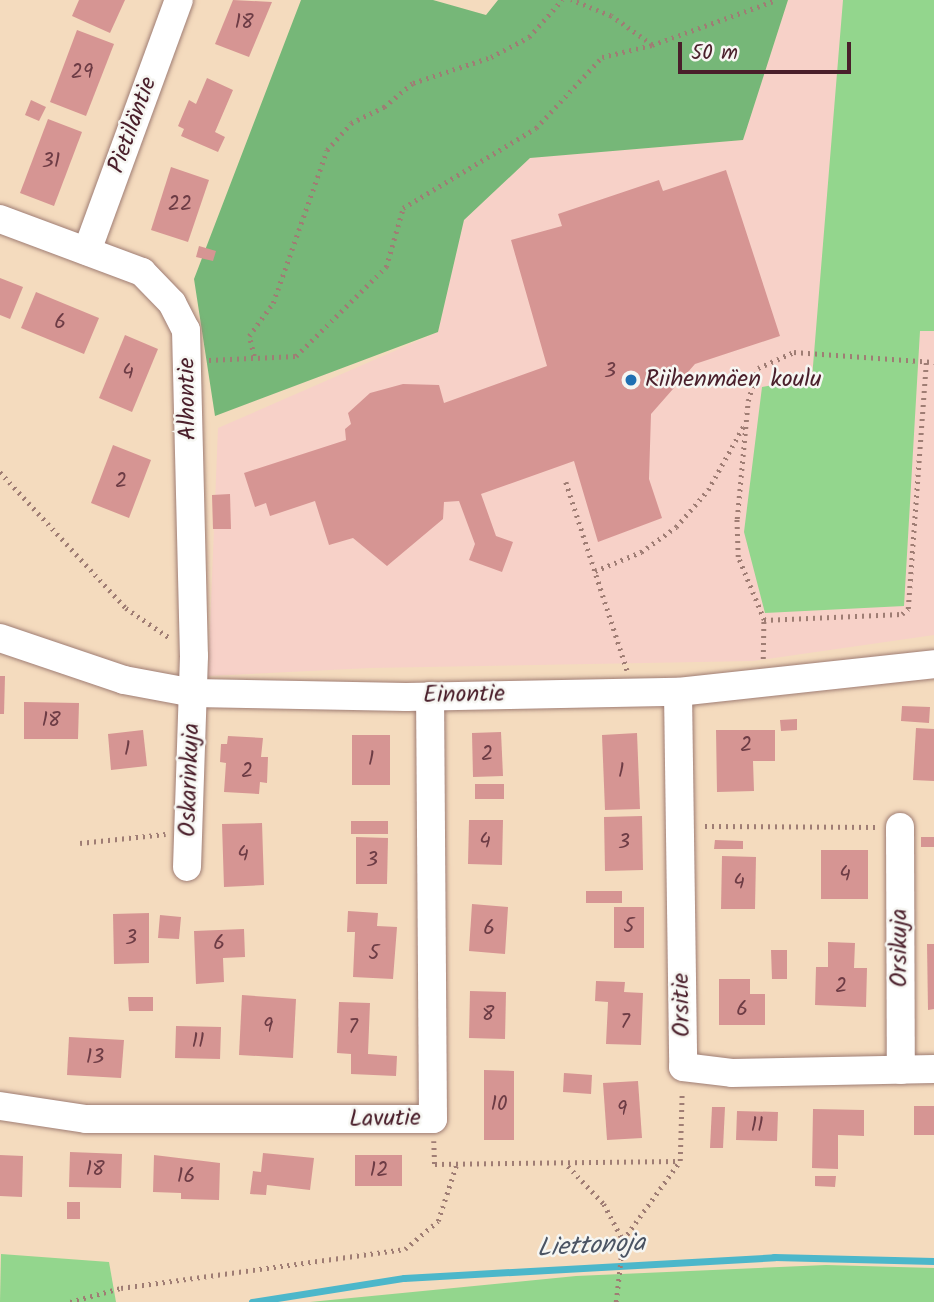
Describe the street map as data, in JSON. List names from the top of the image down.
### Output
{
  "streets": {
    "street": [
      "Pietiläntie",
      "Alhontie",
      "Einontie",
      "Oskarinkuja",
      "Orsikuja",
      "Orsitie",
      "Lavutie"
    ]
  },
  "crossings": [
    ["Pietiläntie", "Alhontie"],
    ["Alhontie", "Einontie"],
    ["Alhontie", "Oskarinkuja"],
    ["Einontie", "Oskarinkuja"],
    ["Einontie", "Orsitie"],
    ["Einontie", "Lavutie"],
    ["Orsikuja", "Orsitie"]
  ],
  "water": ["Liettonoja"],
  "places": ["Riihenmäen koulu"],
  "house_numbers": [
    "18",
    "29",
    "31",
    "22",
    "6",
    "3",
    "4",
    "2",
    "18",
    "2",
    "1",
    "2",
    "1",
    "2",
    "1",
    "4",
    "3",
    "4",
    "3",
    "4",
    "4",
    "5",
    "6",
    "3",
    "6",
    "5",
    "2",
    "6",
    "8",
    "7",
    "9",
    "7",
    "11",
    "13",
    "10",
    "9",
    "11",
    "18",
    "12",
    "16"
  ],
  "scale_bar": "50 m"
}
